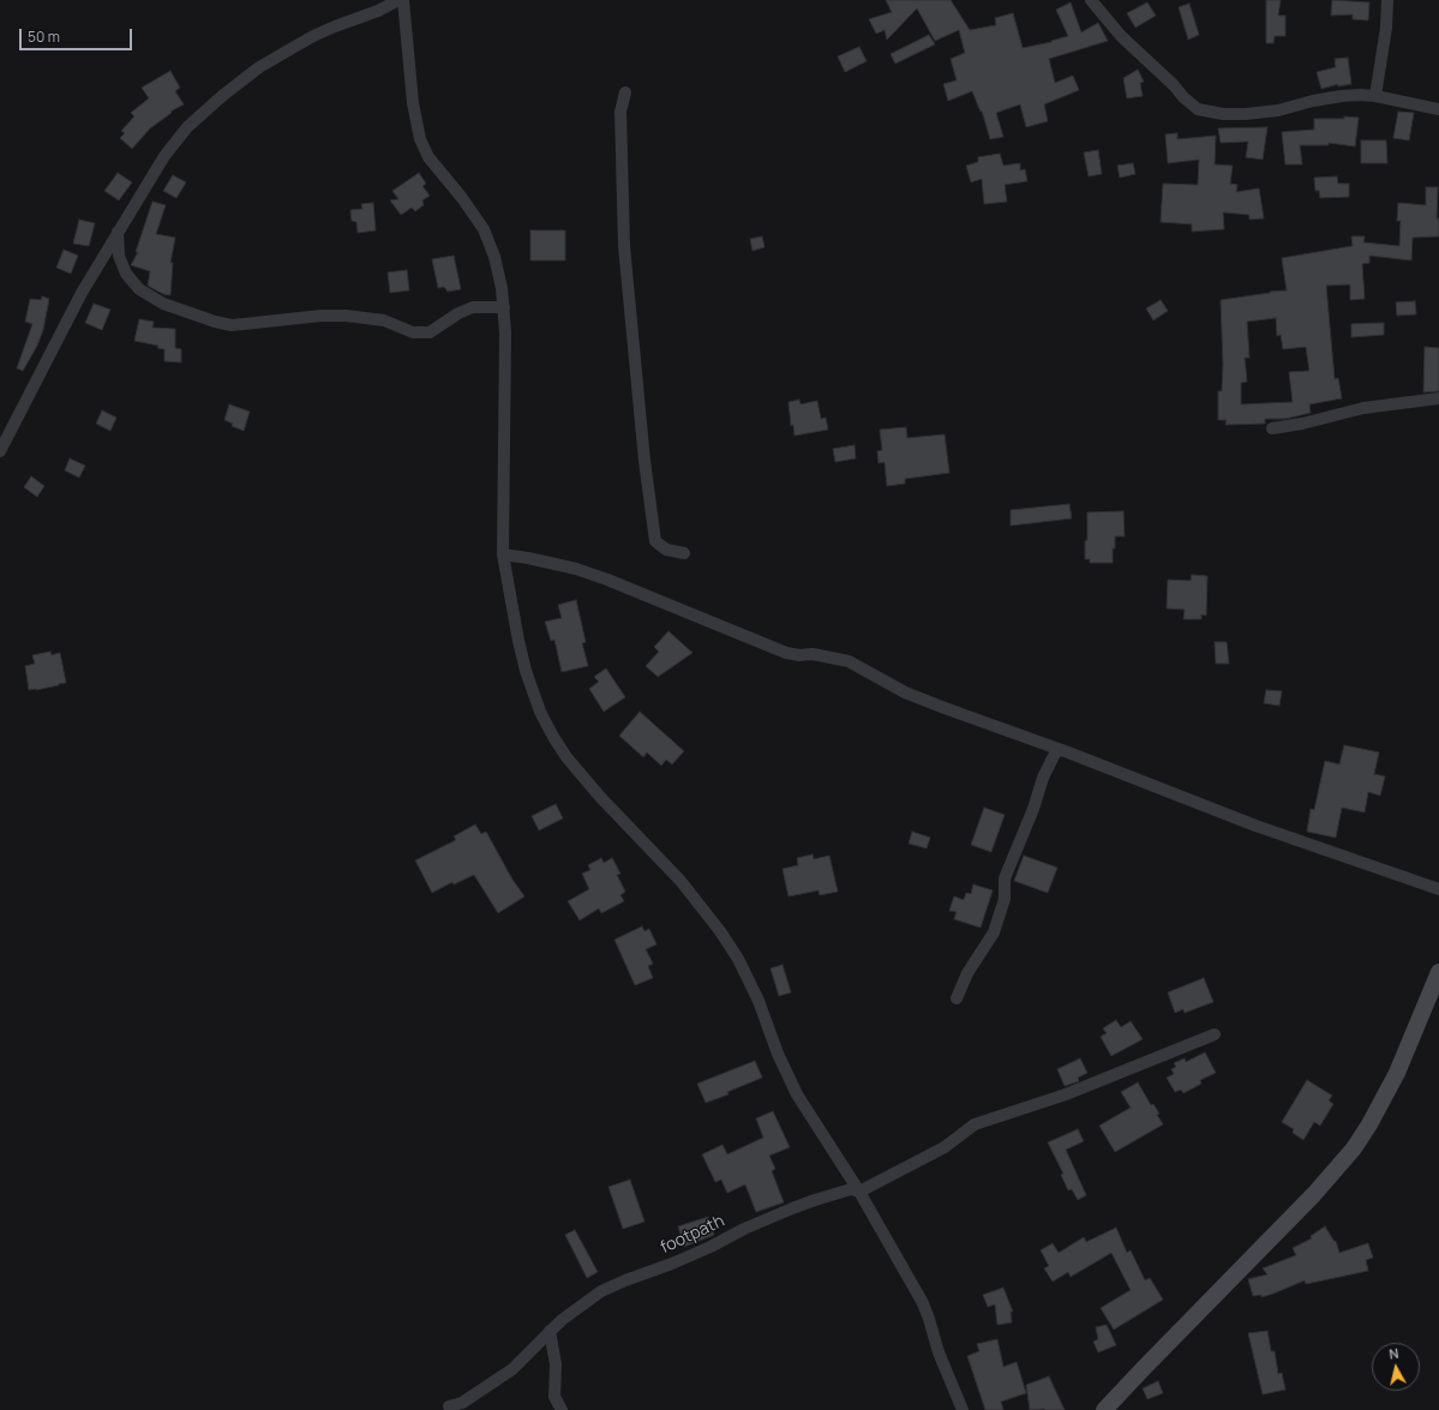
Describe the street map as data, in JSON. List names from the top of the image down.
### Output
{
  "streets": {
    "street": ["footpath"]
  },
  "scale_bar": "50 m",
  "north": "top"
}
